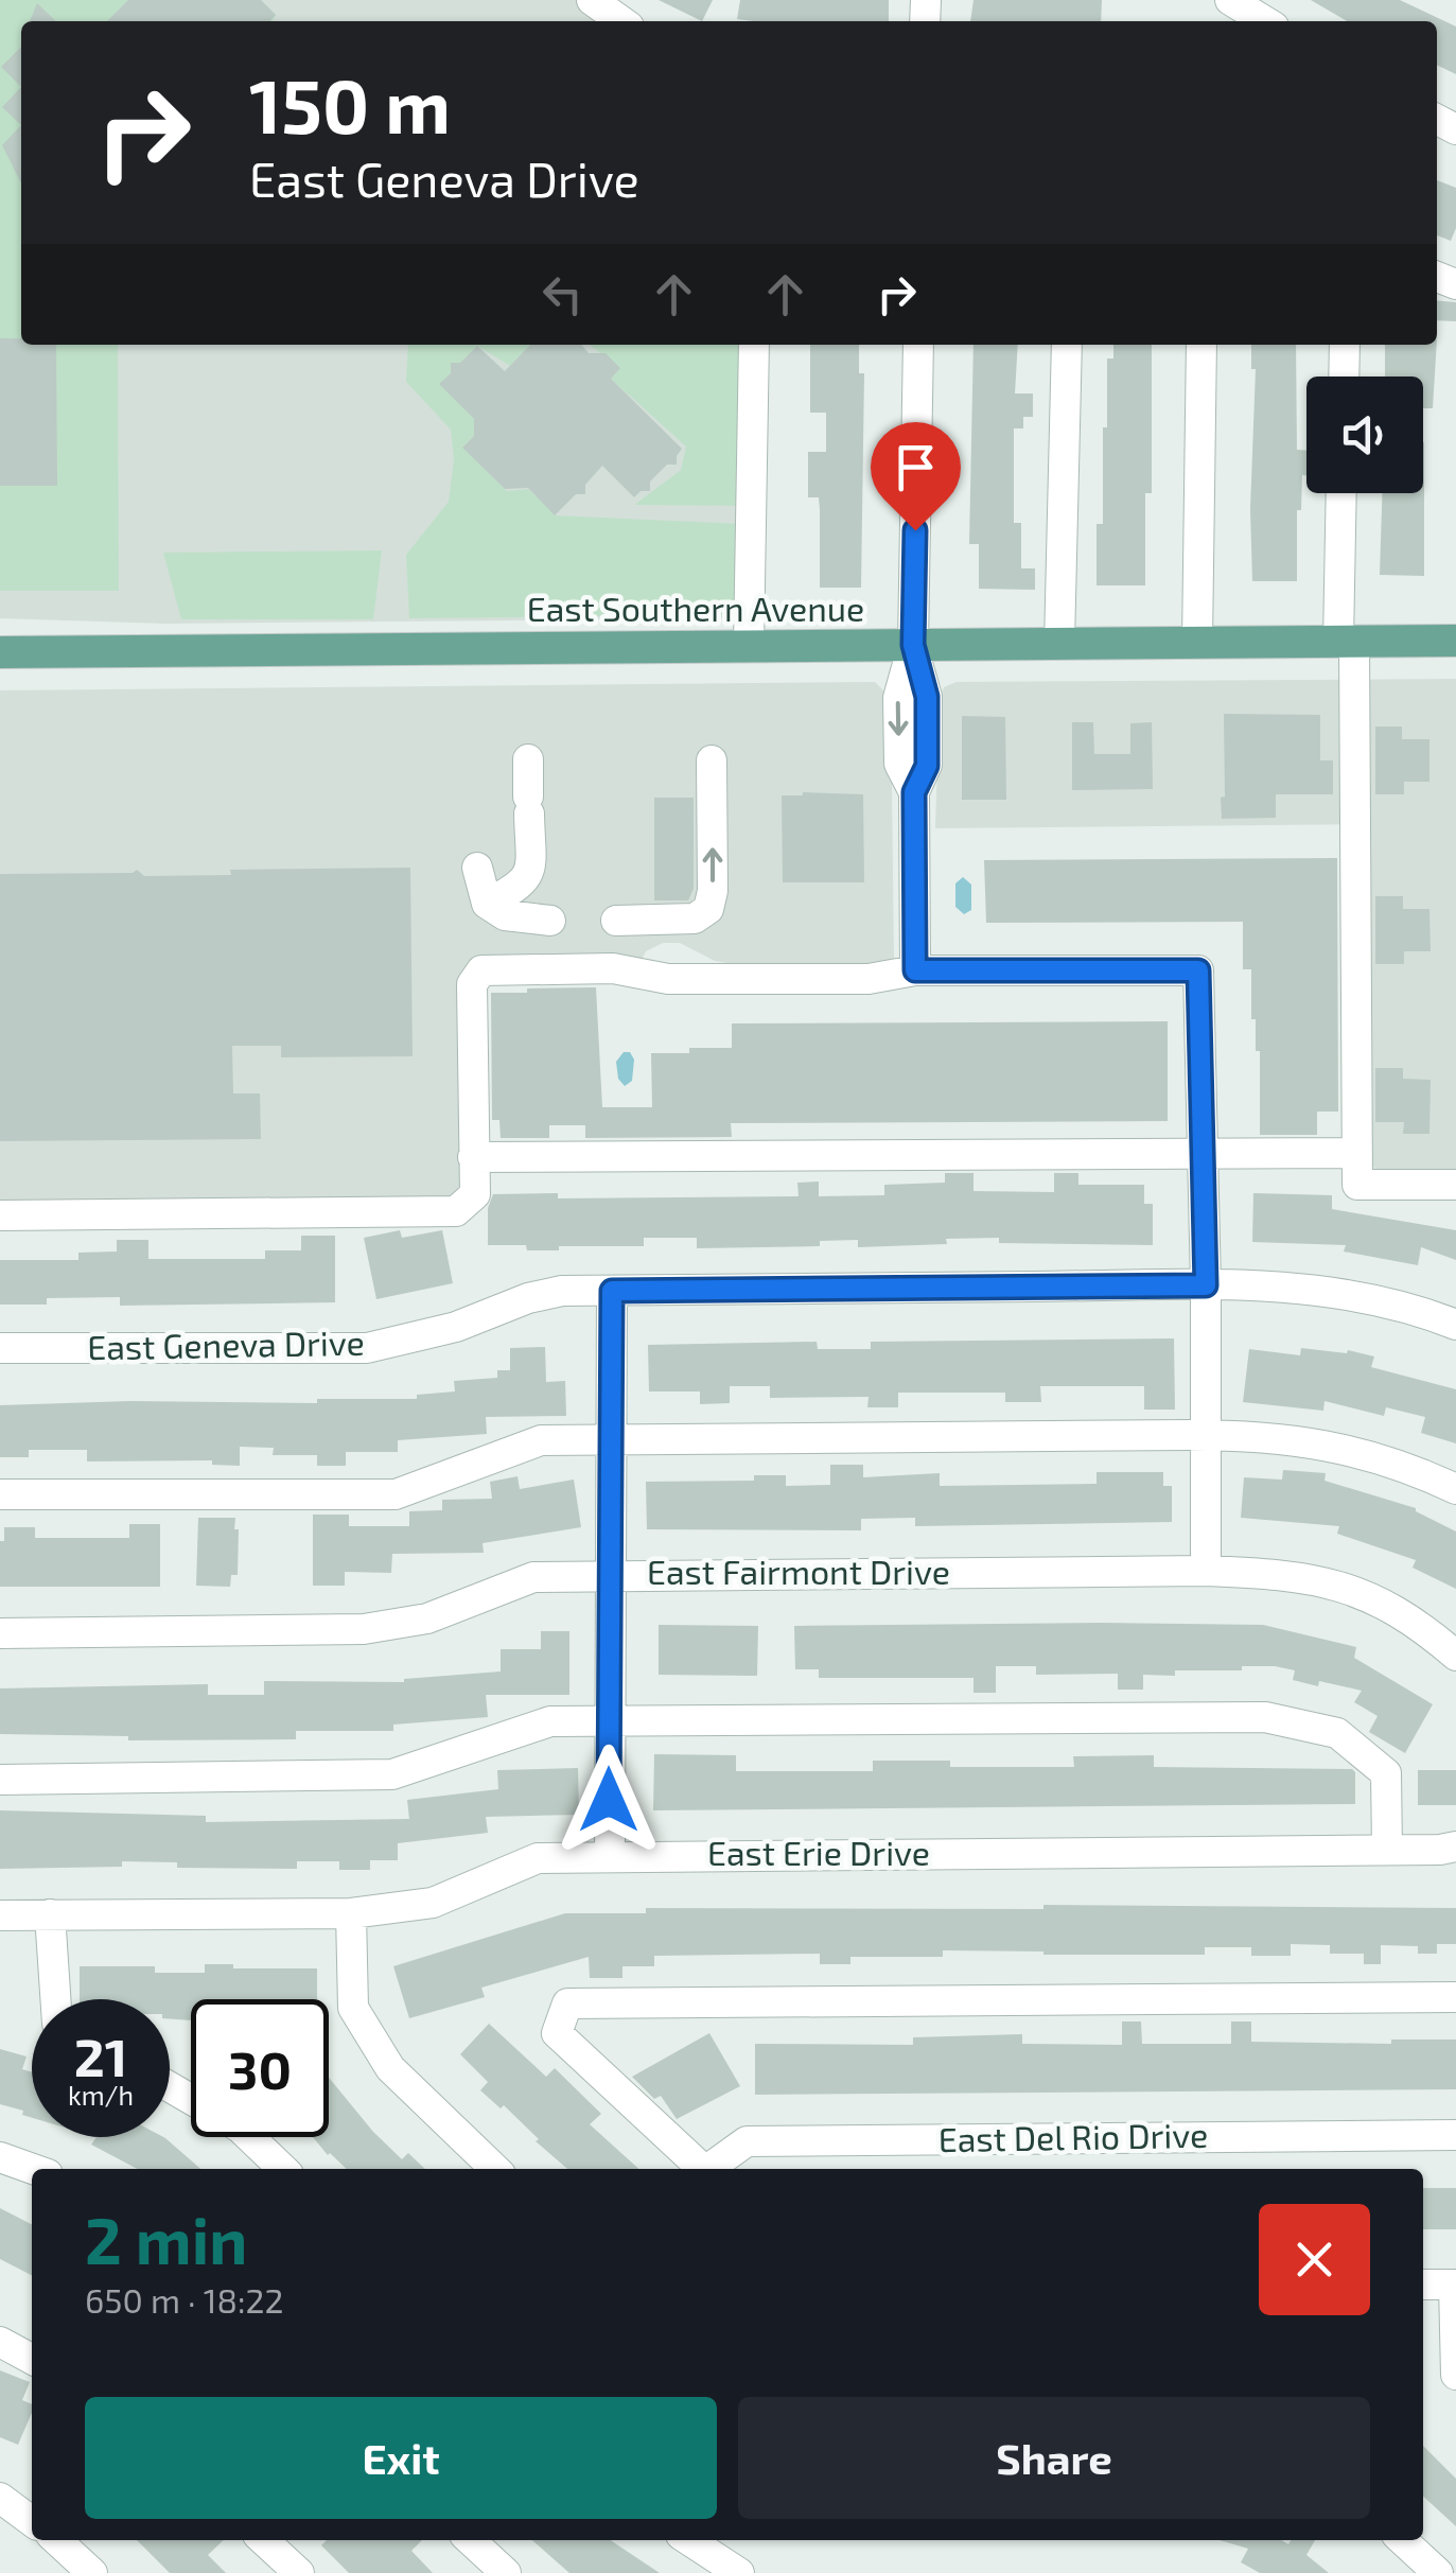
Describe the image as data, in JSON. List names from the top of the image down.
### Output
{
  "streets": {
    "main road": ["East Southern Avenue"],
    "street": [
      "East Geneva Drive",
      "East Fairmont Drive",
      "East Erie Drive",
      "East Del Rio Drive"
    ]
  },
  "page": {
    "turn": ["150 m", "East Geneva Drive"],
    "speed": "21 km/h",
    "limit": "30",
    "heading": ["2 min", "650 m · 18:22"],
    "buttons": ["Exit", "Share"]
  }
}
